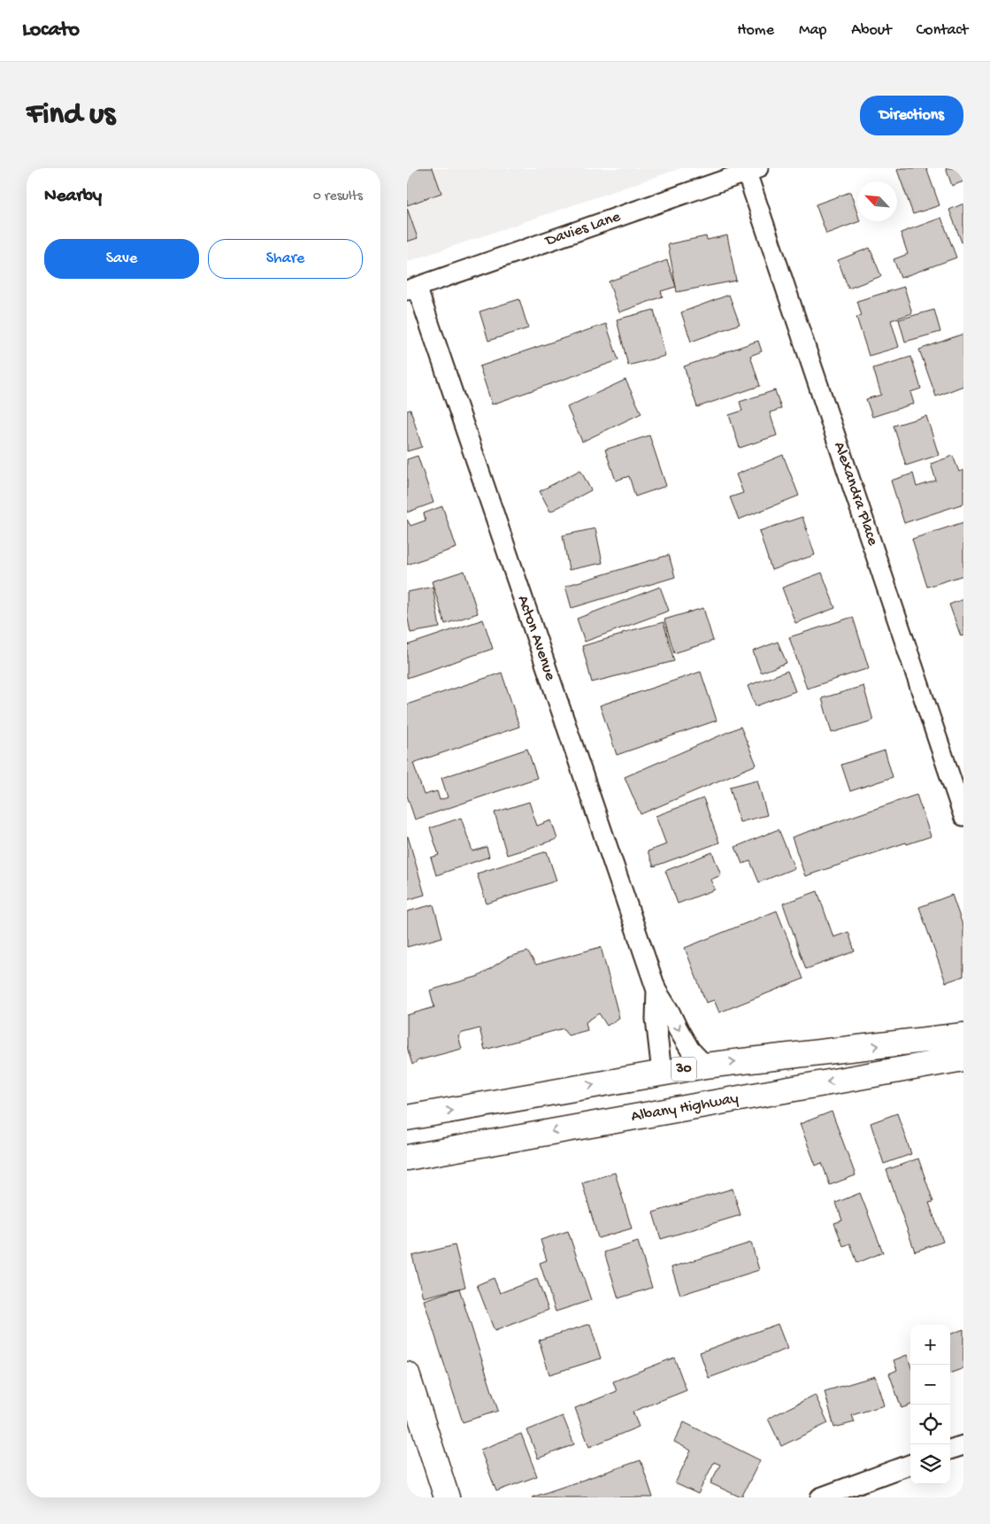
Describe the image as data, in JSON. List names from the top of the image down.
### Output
{
  "streets": {
    "main road": ["30", "Albany Highway"],
    "street": ["Davies Lane", "Alexandra Place", "Acton Avenue"]
  },
  "crossings": [
    ["Davies Lane", "Alexandra Place"],
    ["Davies Lane", "Acton Avenue"],
    ["Acton Avenue", "30"]
  ],
  "north": "top left",
  "page": {
    "header": "Locato",
    "nav": [
      "Home",
      "Map",
      "About",
      "Contact"
    ],
    "buttons": [
      "Directions",
      ["Save", "Share"]
    ],
    "title": "Find us",
    "heading": ["Nearby", "0 results"],
    "map_buttons": ["+", "−"]
  }
}
